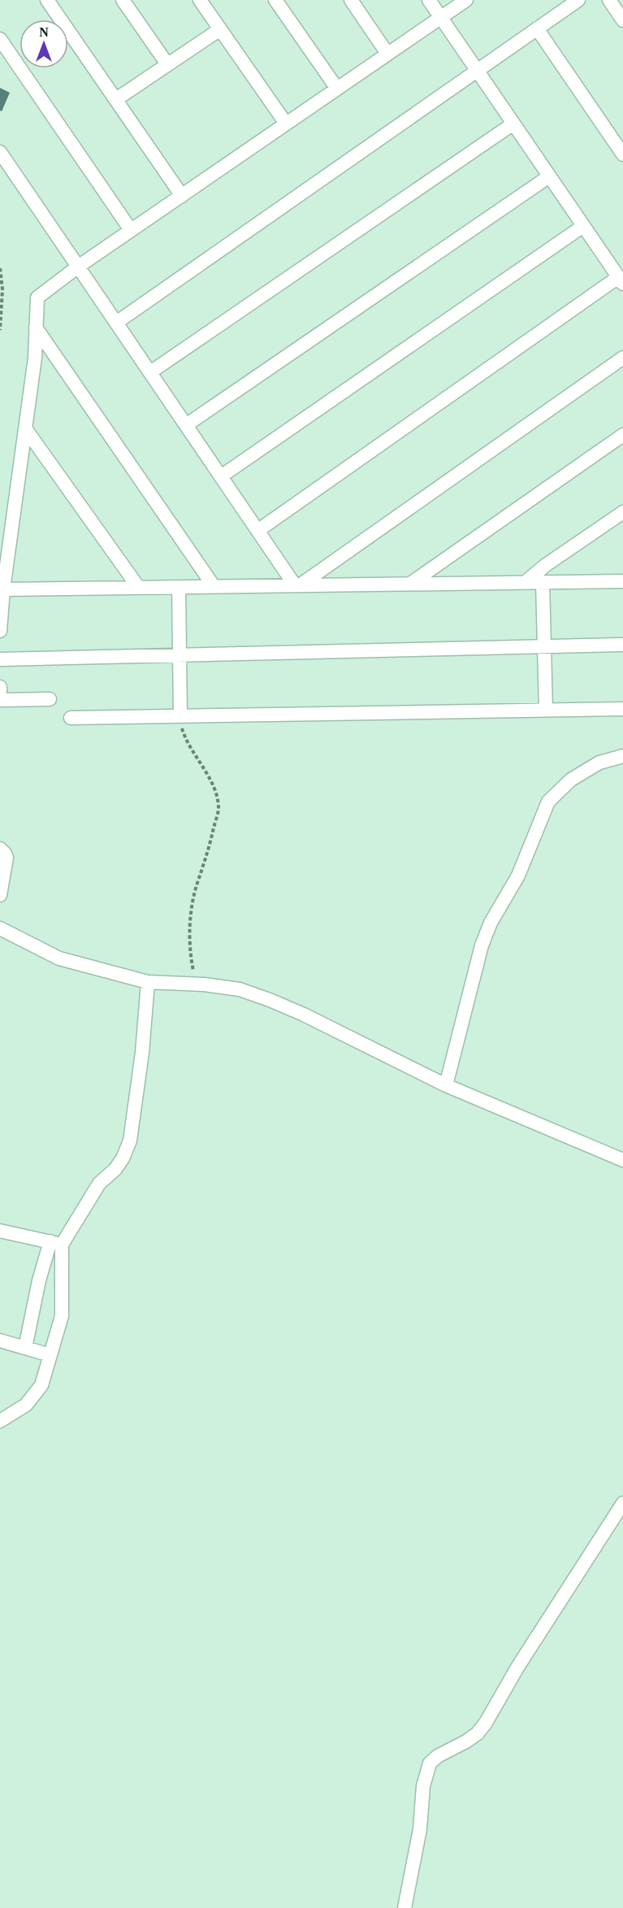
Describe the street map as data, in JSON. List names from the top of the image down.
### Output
{
  "north": "top"
}
